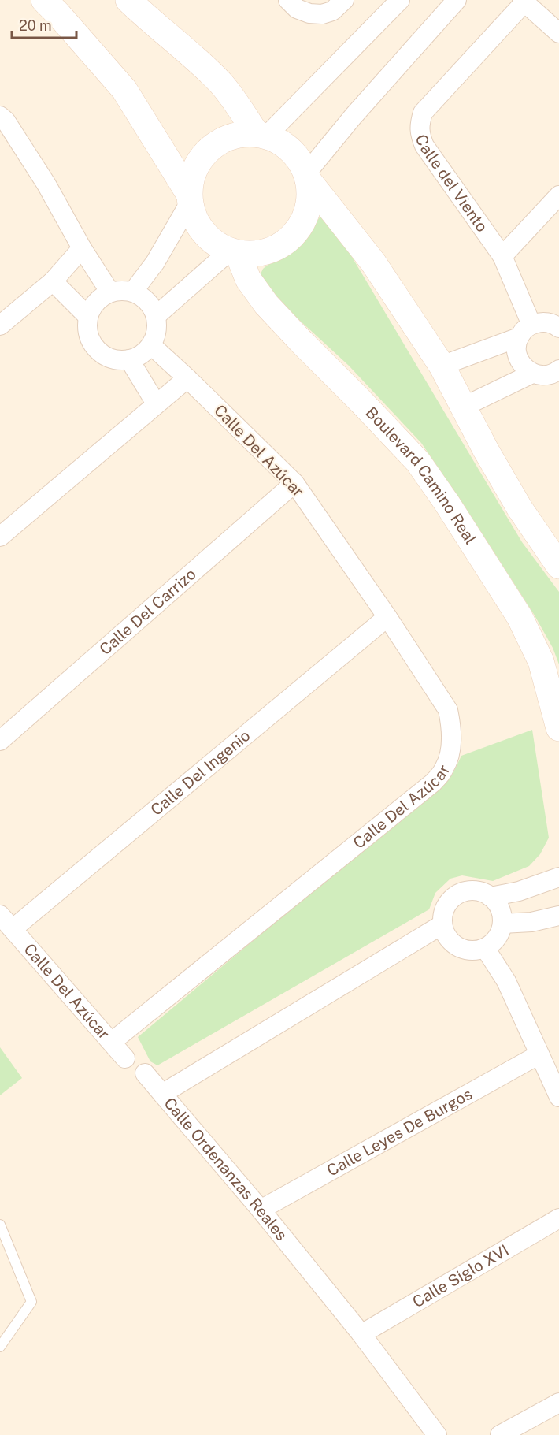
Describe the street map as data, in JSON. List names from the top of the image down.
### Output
{
  "streets": {
    "street": [
      "Calle del Viento",
      "Calle Del Azúcar",
      "Boulevard Camino Real",
      "Calle Del Carrizo",
      "Calle Del Ingenio",
      "Calle Leyes De Burgos",
      "Calle Ordenanzas Reales",
      "Calle Siglo XVI"
    ]
  },
  "crossings": [
    ["Calle Del Azúcar", "Calle Del Carrizo"],
    ["Calle Del Azúcar", "Calle Del Ingenio"],
    ["Calle Leyes De Burgos", "Calle Ordenanzas Reales"],
    ["Calle Ordenanzas Reales", "Calle Siglo XVI"]
  ],
  "scale_bar": "20 m"
}
